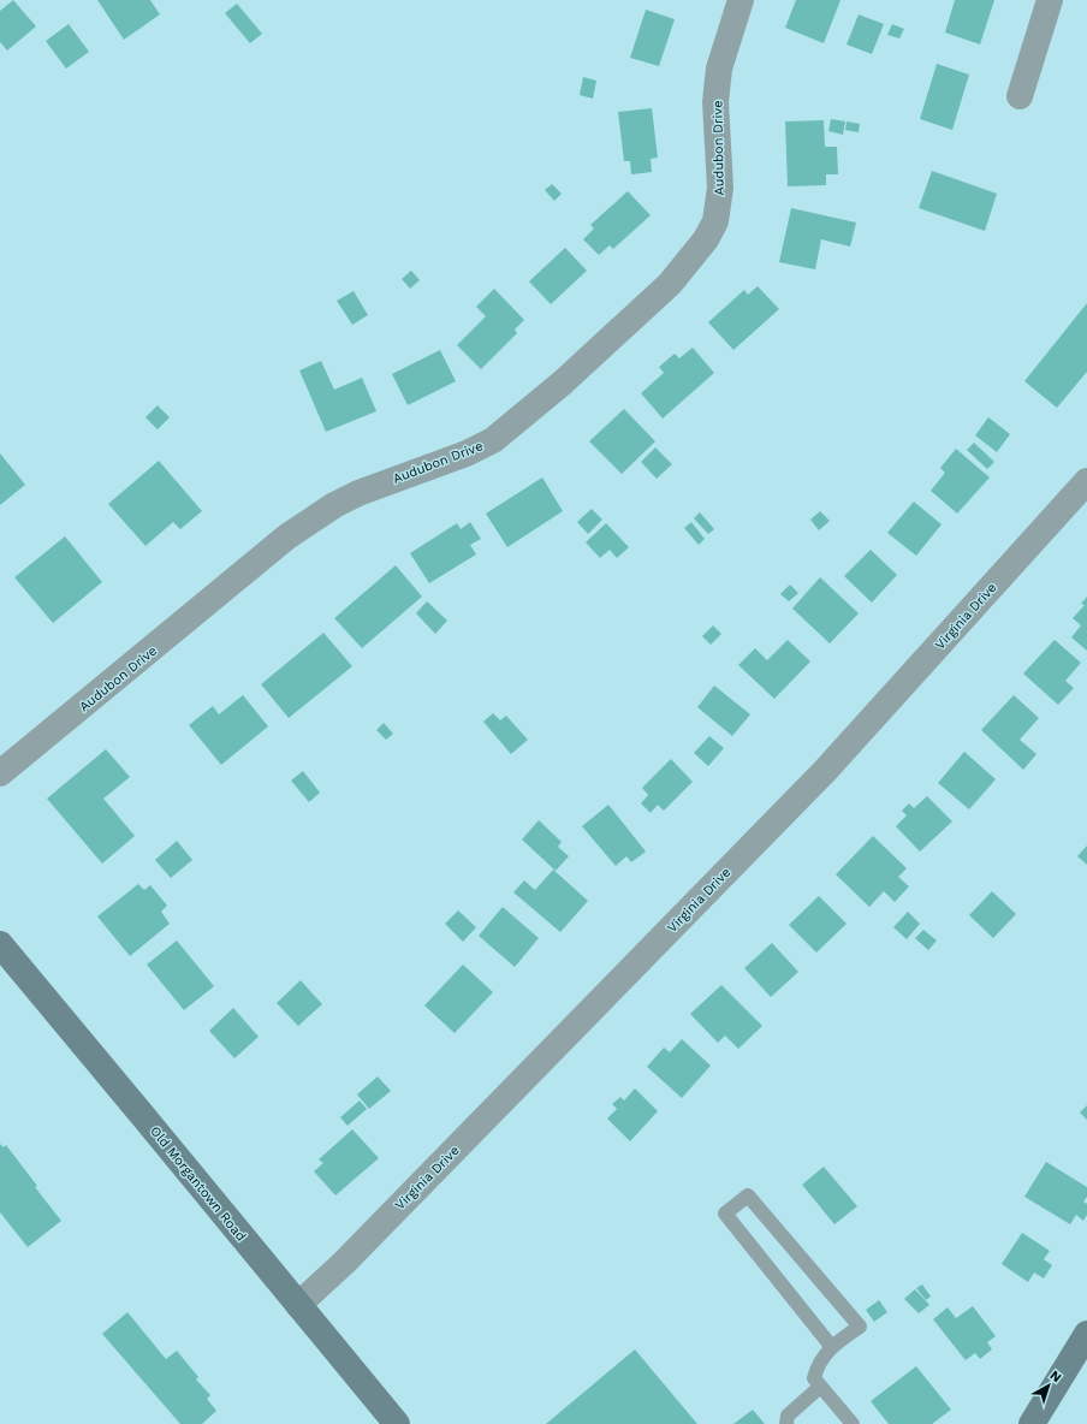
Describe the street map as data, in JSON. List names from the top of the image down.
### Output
{
  "streets": {
    "street": ["Audubon Drive", "Virginia Drive", "Old Morgantown Road"]
  },
  "crossings": [
    ["Virginia Drive", "Old Morgantown Road"]
  ],
  "north": "top right"
}
